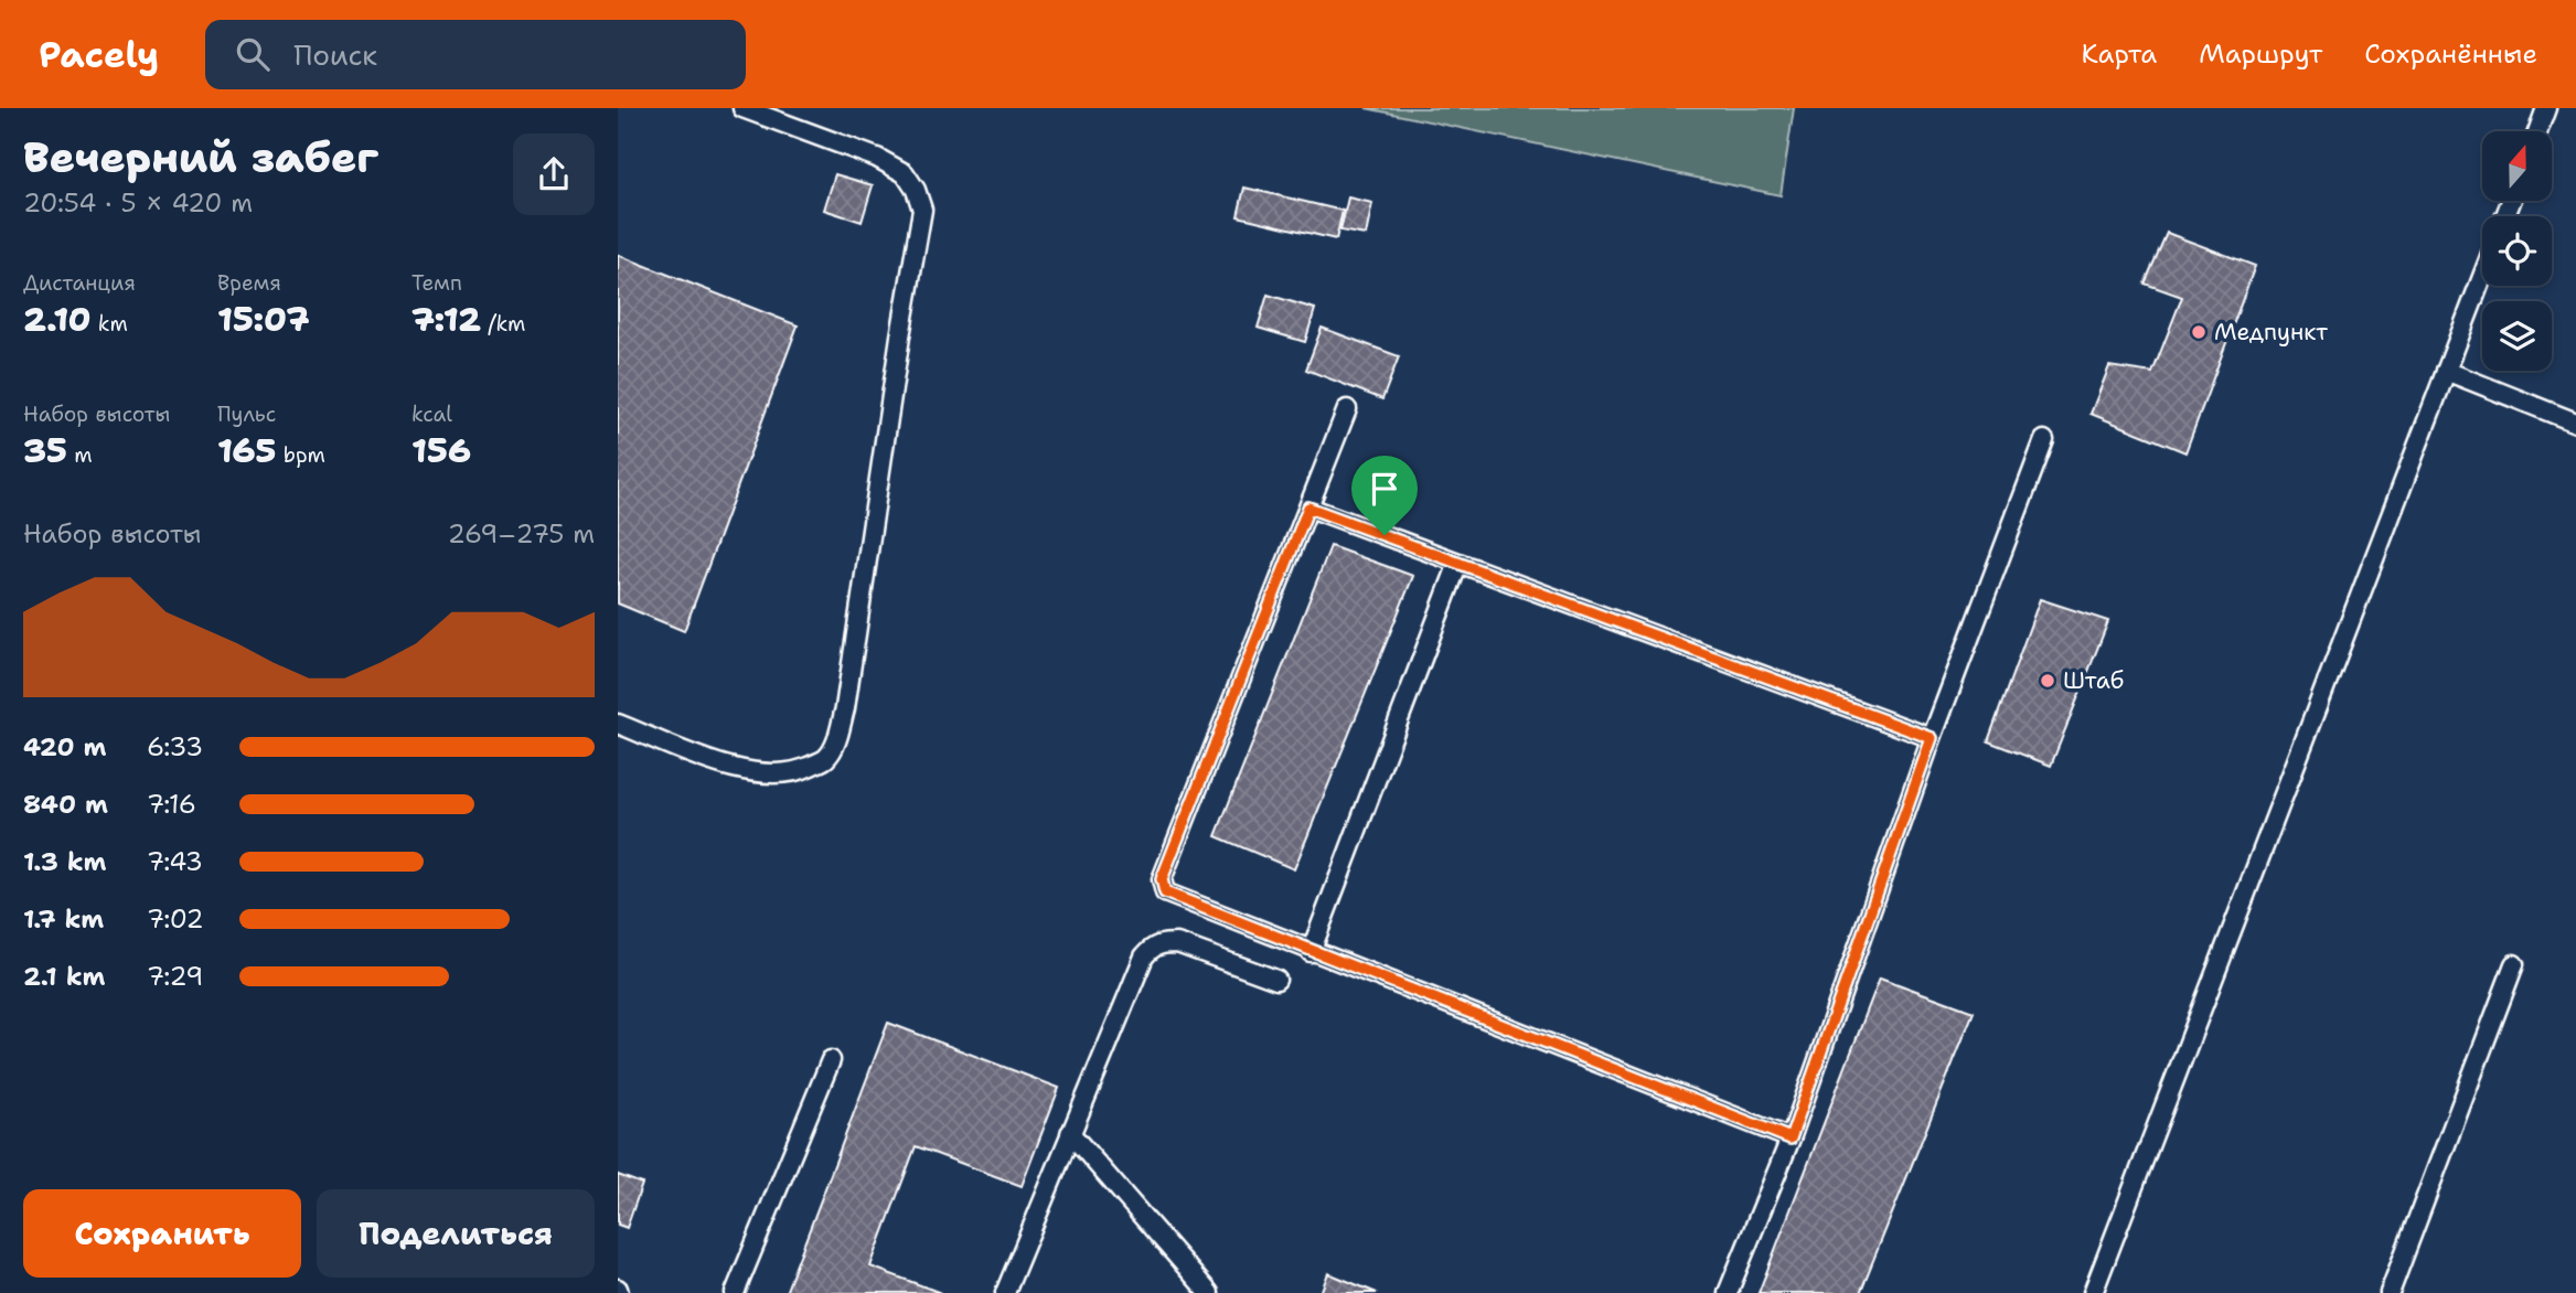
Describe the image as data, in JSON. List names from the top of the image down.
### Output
{
  "places": ["Медпункт", "Штаб"],
  "north": "top",
  "page": {
    "header": "Pacely",
    "search": "Поиск",
    "nav": ["Карта", "Маршрут", "Сохранённые"],
    "heading": ["Вечерний забег", "20:54 · 5 × 420 m"],
    "stats": [
      ["Дистанция", "2.10 km"],
      ["Время", "15:07"],
      ["Темп", "7:12 /km"],
      ["Набор высоты", "35 m"],
      ["Пульс", "165 bpm"],
      ["kcal", "156"]
    ],
    "chart": ["Набор высоты", "269–275 m"],
    "list": [
      {
        "name": "420 m",
        "note": "6:33"
      },
      {
        "name": "840 m",
        "note": "7:16"
      },
      {
        "name": "1.3 km",
        "note": "7:43"
      },
      {
        "name": "1.7 km",
        "note": "7:02"
      },
      {
        "name": "2.1 km",
        "note": "7:29"
      }
    ],
    "buttons": ["Сохранить", "Поделиться"]
  }
}
